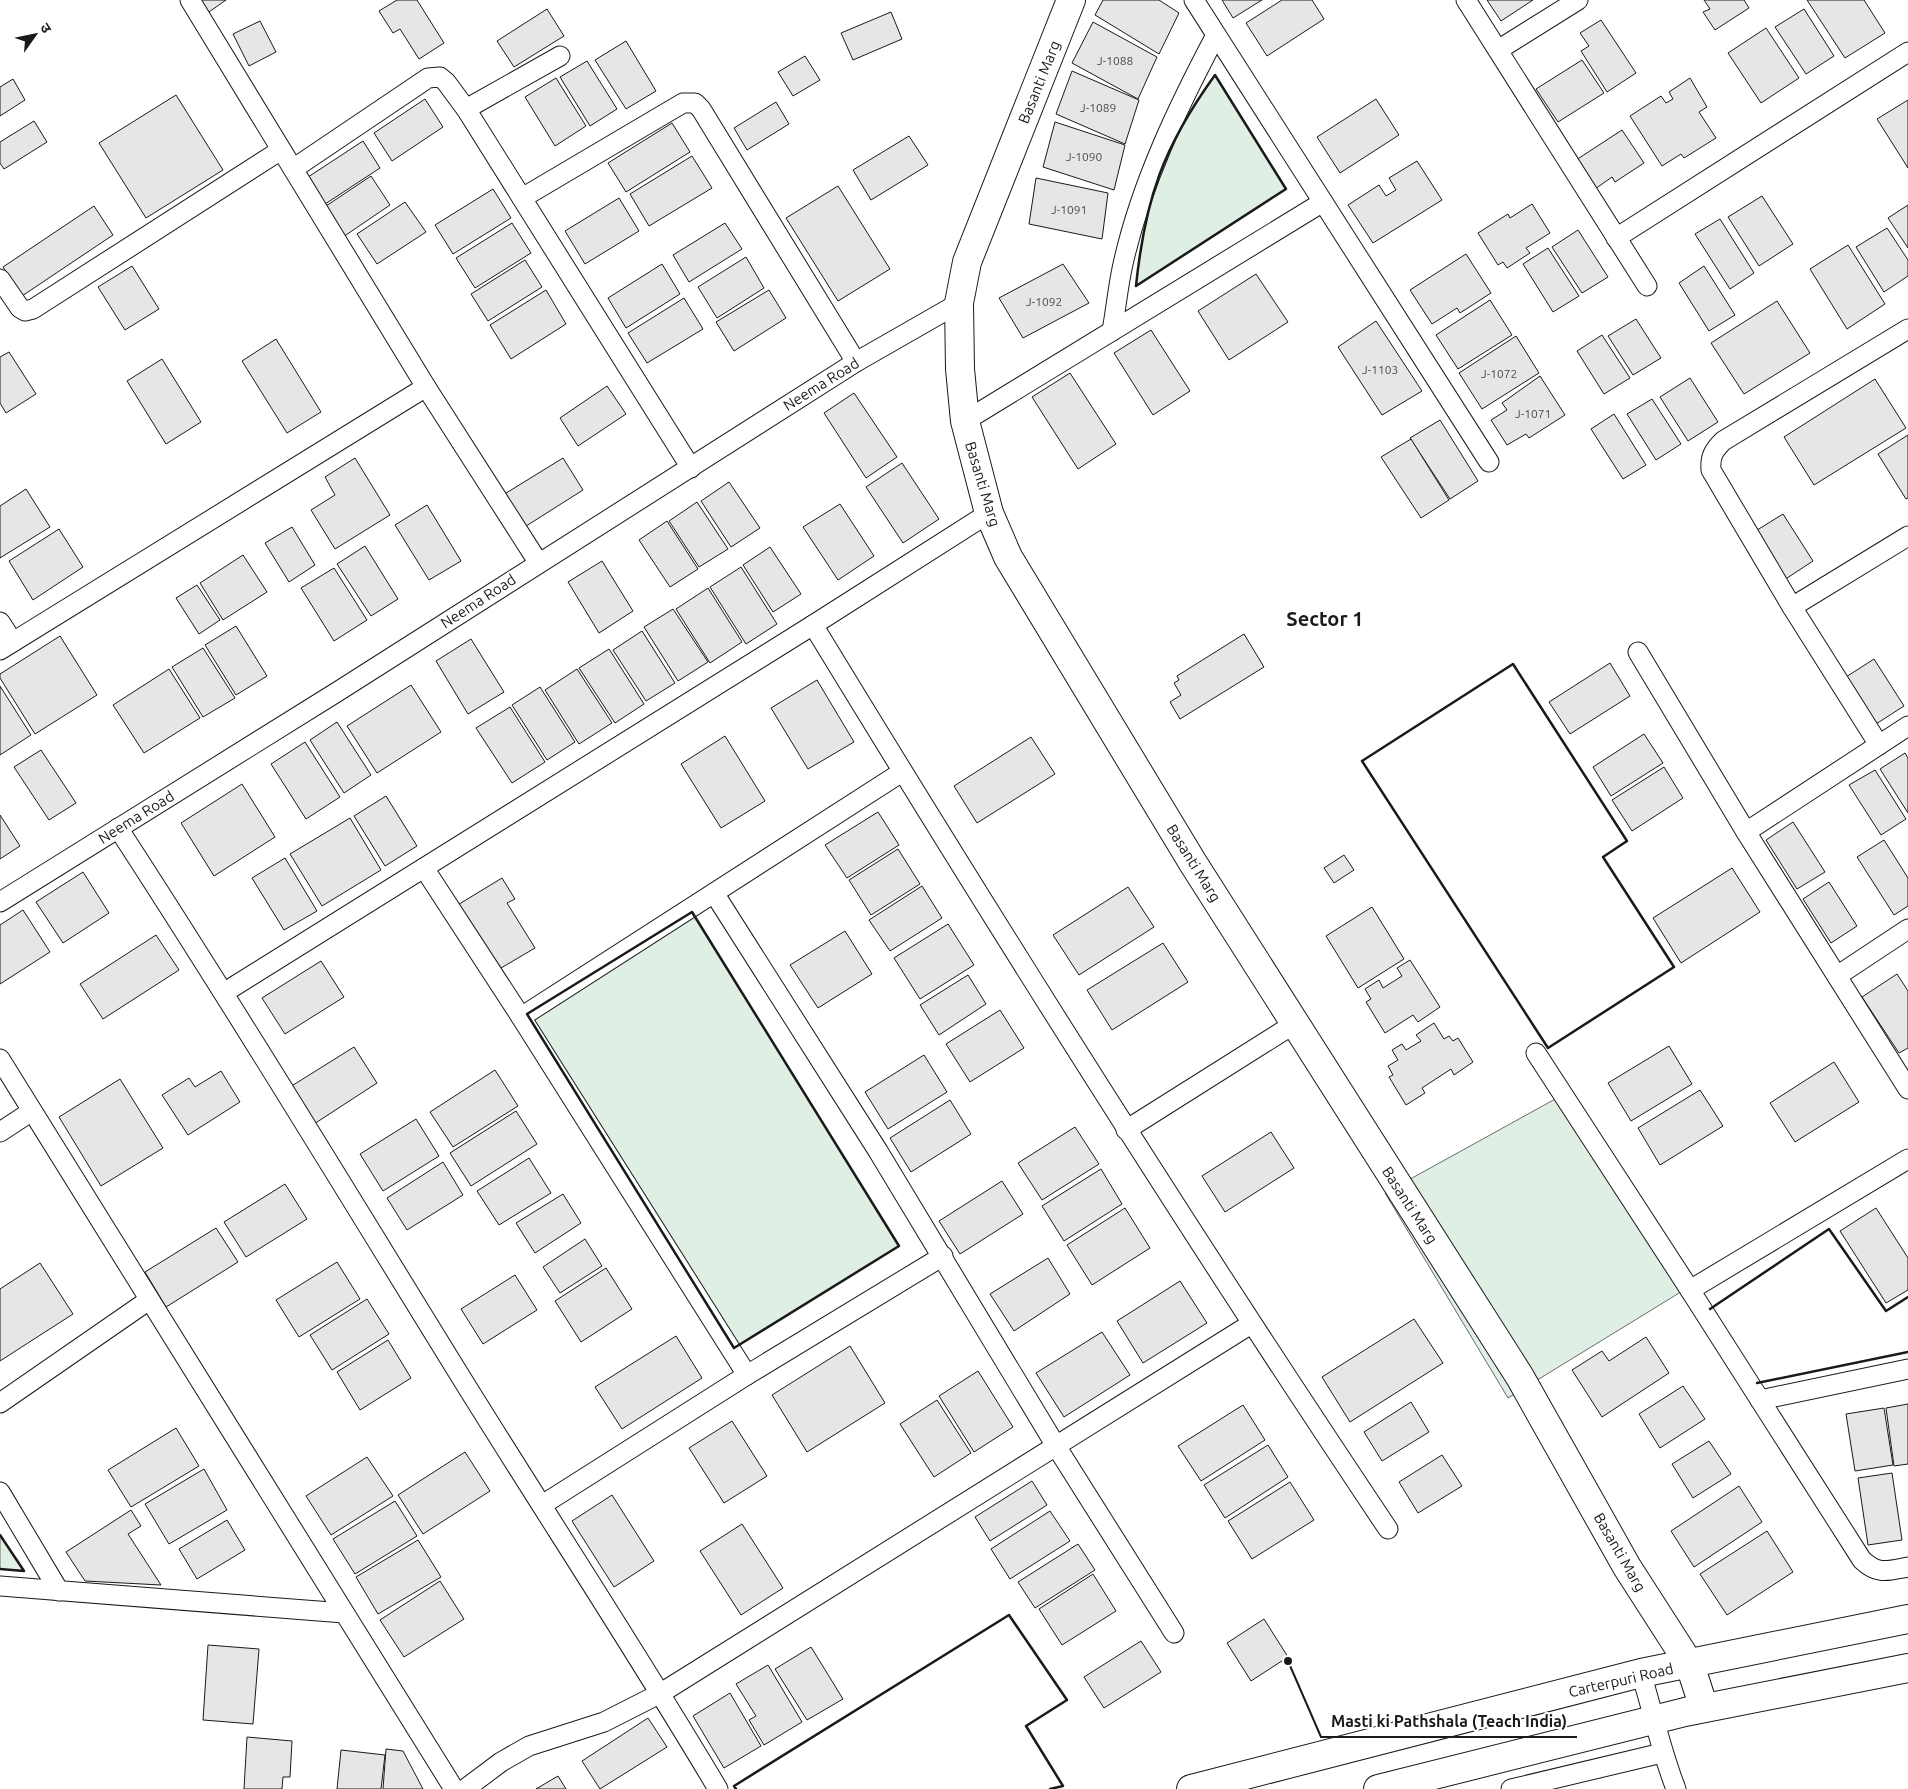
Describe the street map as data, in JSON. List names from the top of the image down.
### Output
{
  "streets": {
    "street": ["Basanti Marg", "Neema Road", "Carterpuri Road"]
  },
  "crossings": [
    ["Basanti Marg", "Neema Road"],
    ["Basanti Marg", "Carterpuri Road"]
  ],
  "districts": ["Sector 1"],
  "places": ["Masti ki Pathshala (Teach India)"],
  "house_numbers": [
    "J-1088",
    "J-1089",
    "J-1090",
    "J-1091",
    "J-1092",
    "J-1103",
    "J-1072",
    "J-1071"
  ],
  "north": "top right"
}
